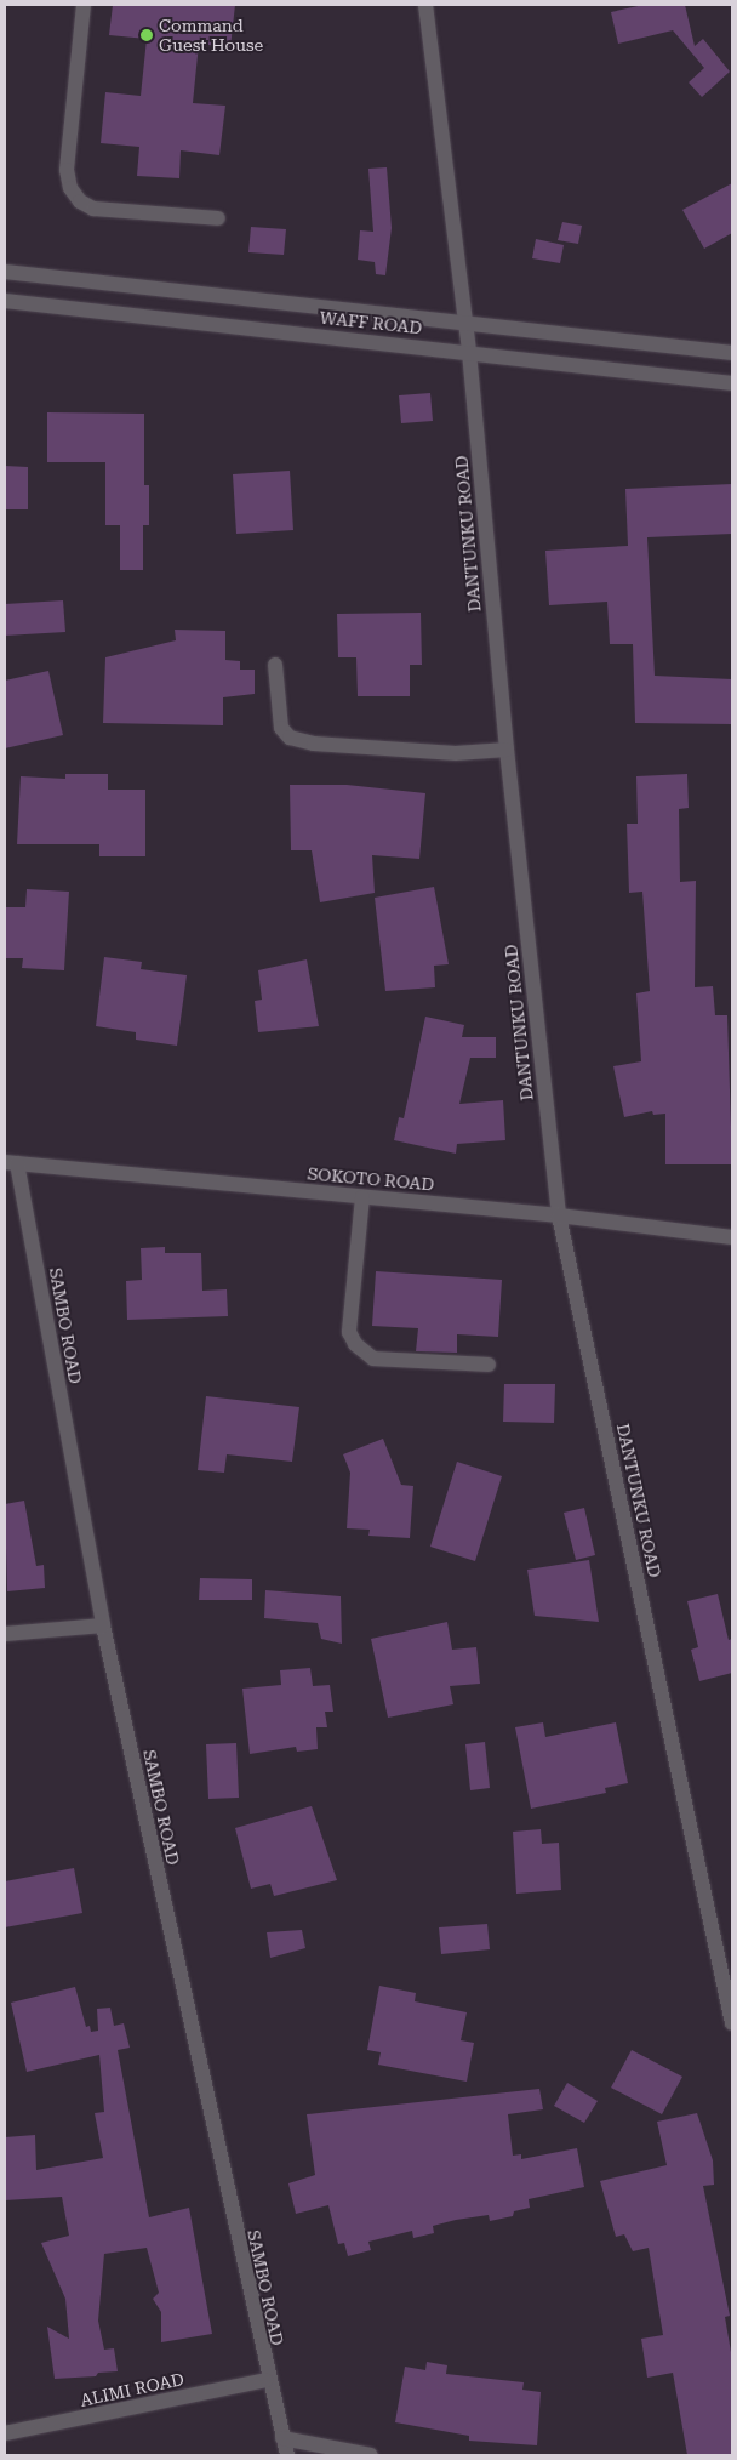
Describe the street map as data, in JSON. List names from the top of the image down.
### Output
{
  "streets": {
    "street": [
      "WAFF ROAD",
      "DANTUNKU ROAD",
      "SOKOTO ROAD",
      "SAMBO ROAD",
      "ALIMI ROAD"
    ]
  },
  "crossings": [
    ["WAFF ROAD", "DANTUNKU ROAD"],
    ["DANTUNKU ROAD", "SOKOTO ROAD"],
    ["SOKOTO ROAD", "SAMBO ROAD"],
    ["SAMBO ROAD", "ALIMI ROAD"]
  ],
  "places": ["Command Guest House"]
}
